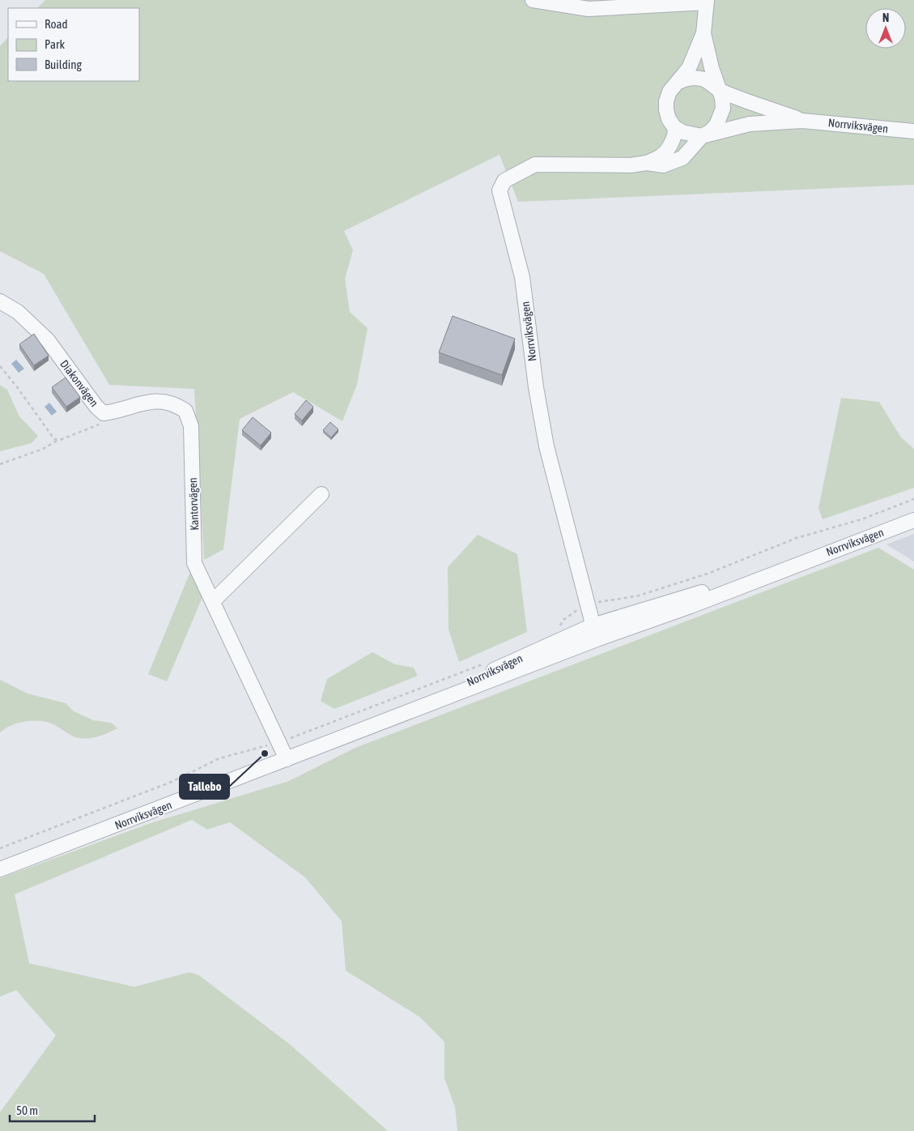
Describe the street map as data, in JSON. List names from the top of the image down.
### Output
{
  "streets": {
    "street": ["Norrviksvägen", "Diakonvägen", "Kantorvägen"]
  },
  "crossings": [
    ["Diakonvägen", "Kantorvägen"]
  ],
  "places": ["Tallebo"],
  "legend": ["Road", "Park", "Building"],
  "scale_bar": "50 m",
  "north": "top"
}
